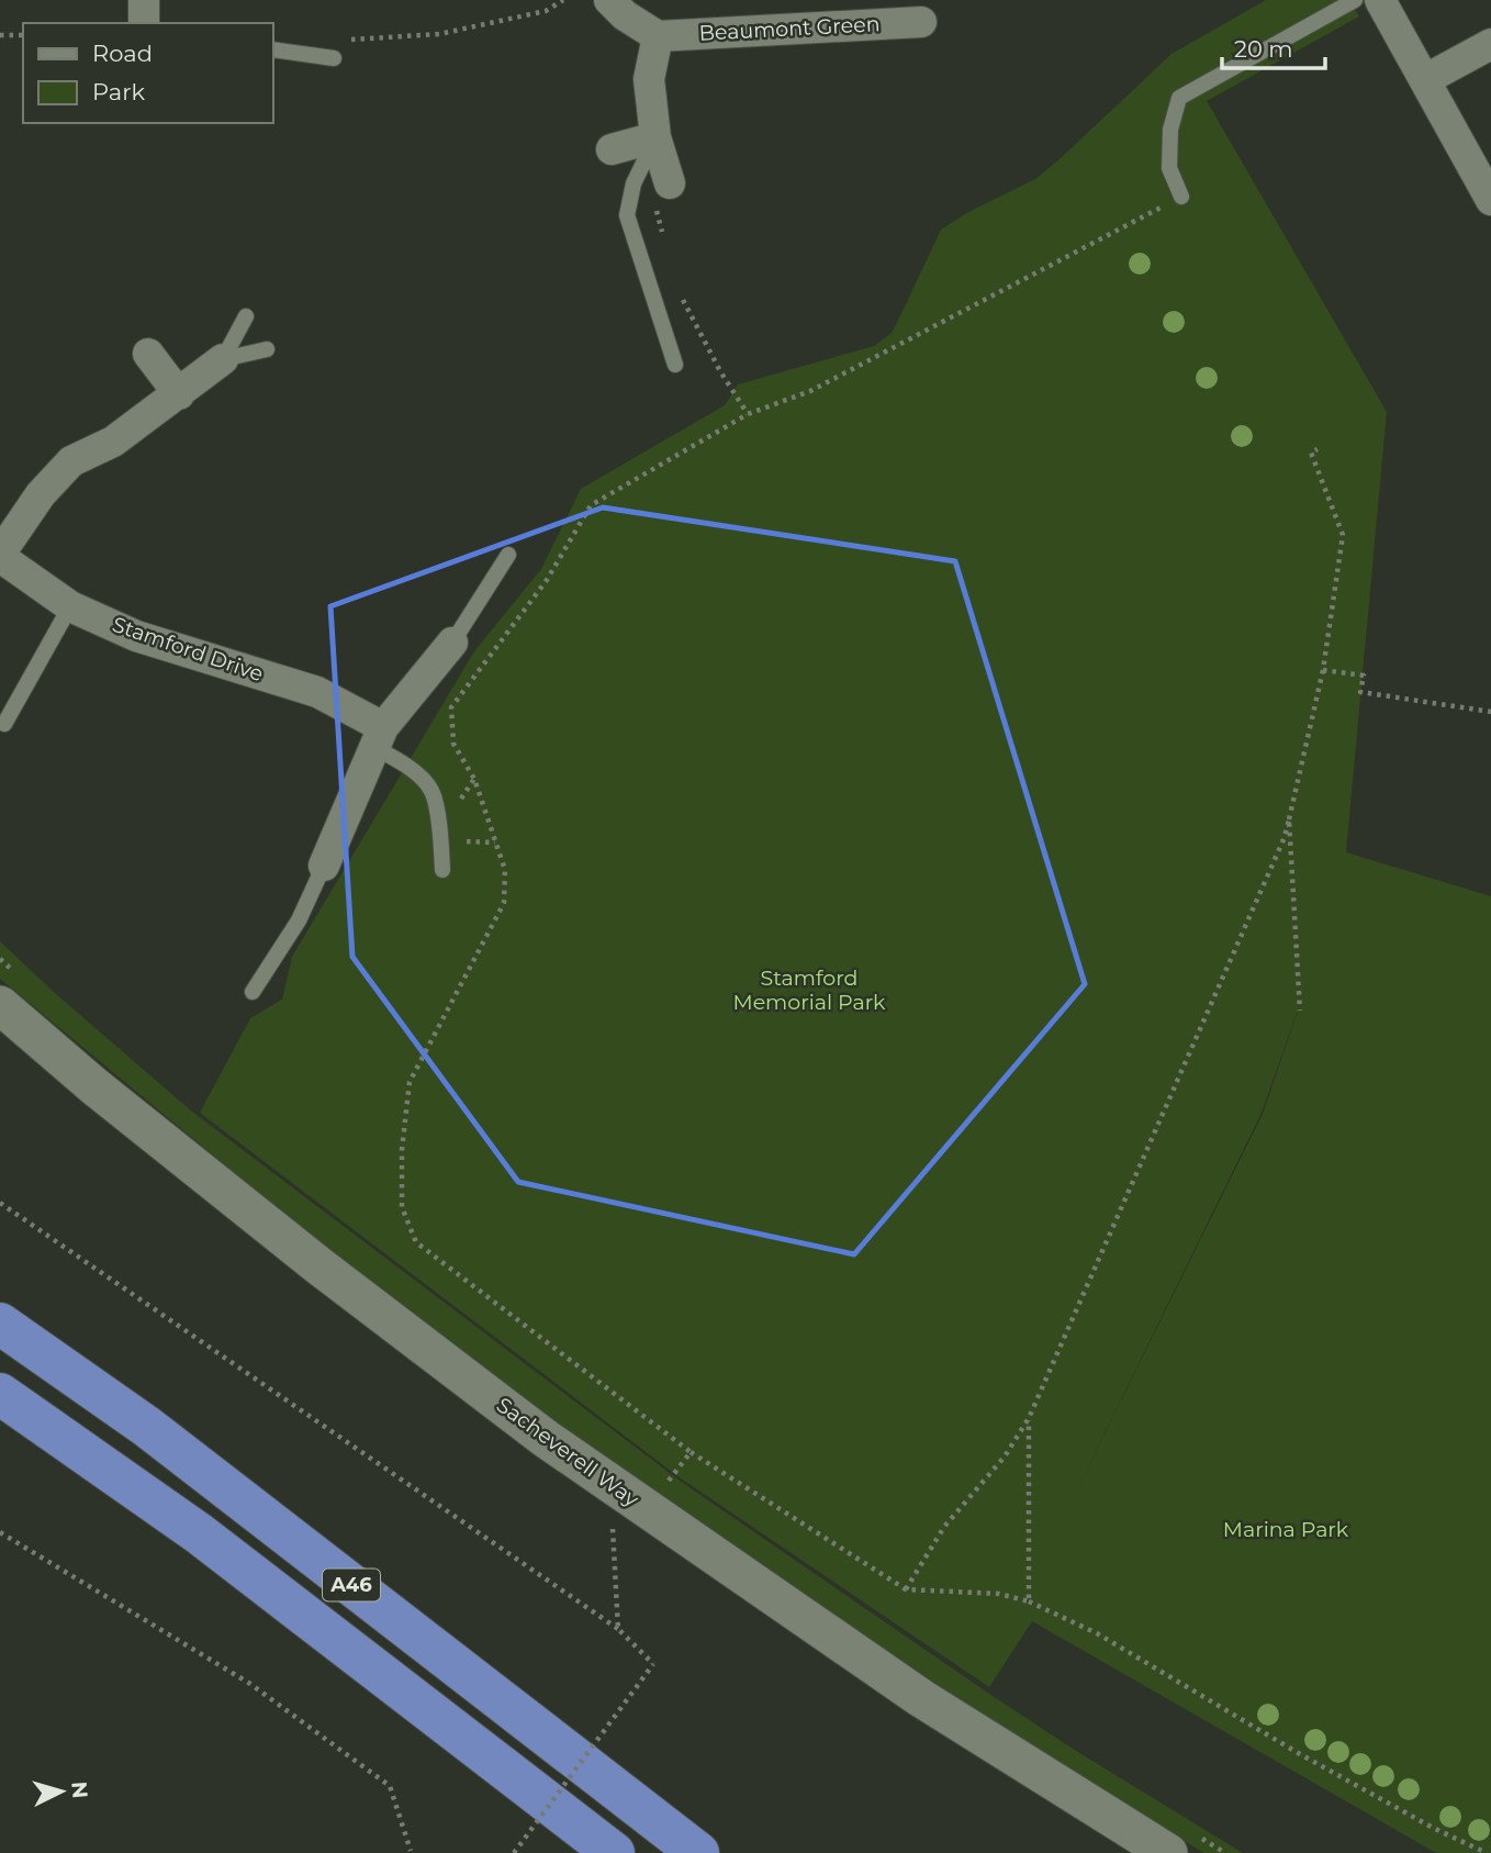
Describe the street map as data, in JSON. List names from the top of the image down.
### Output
{
  "streets": {
    "highway": ["A46"],
    "street": ["Beaumont Green", "Stamford Drive", "Sacheverell Way"]
  },
  "parks": ["Stamford Memorial Park", "Marina Park"],
  "legend": ["Road", "Park"],
  "scale_bar": "20 m",
  "north": "right"
}
